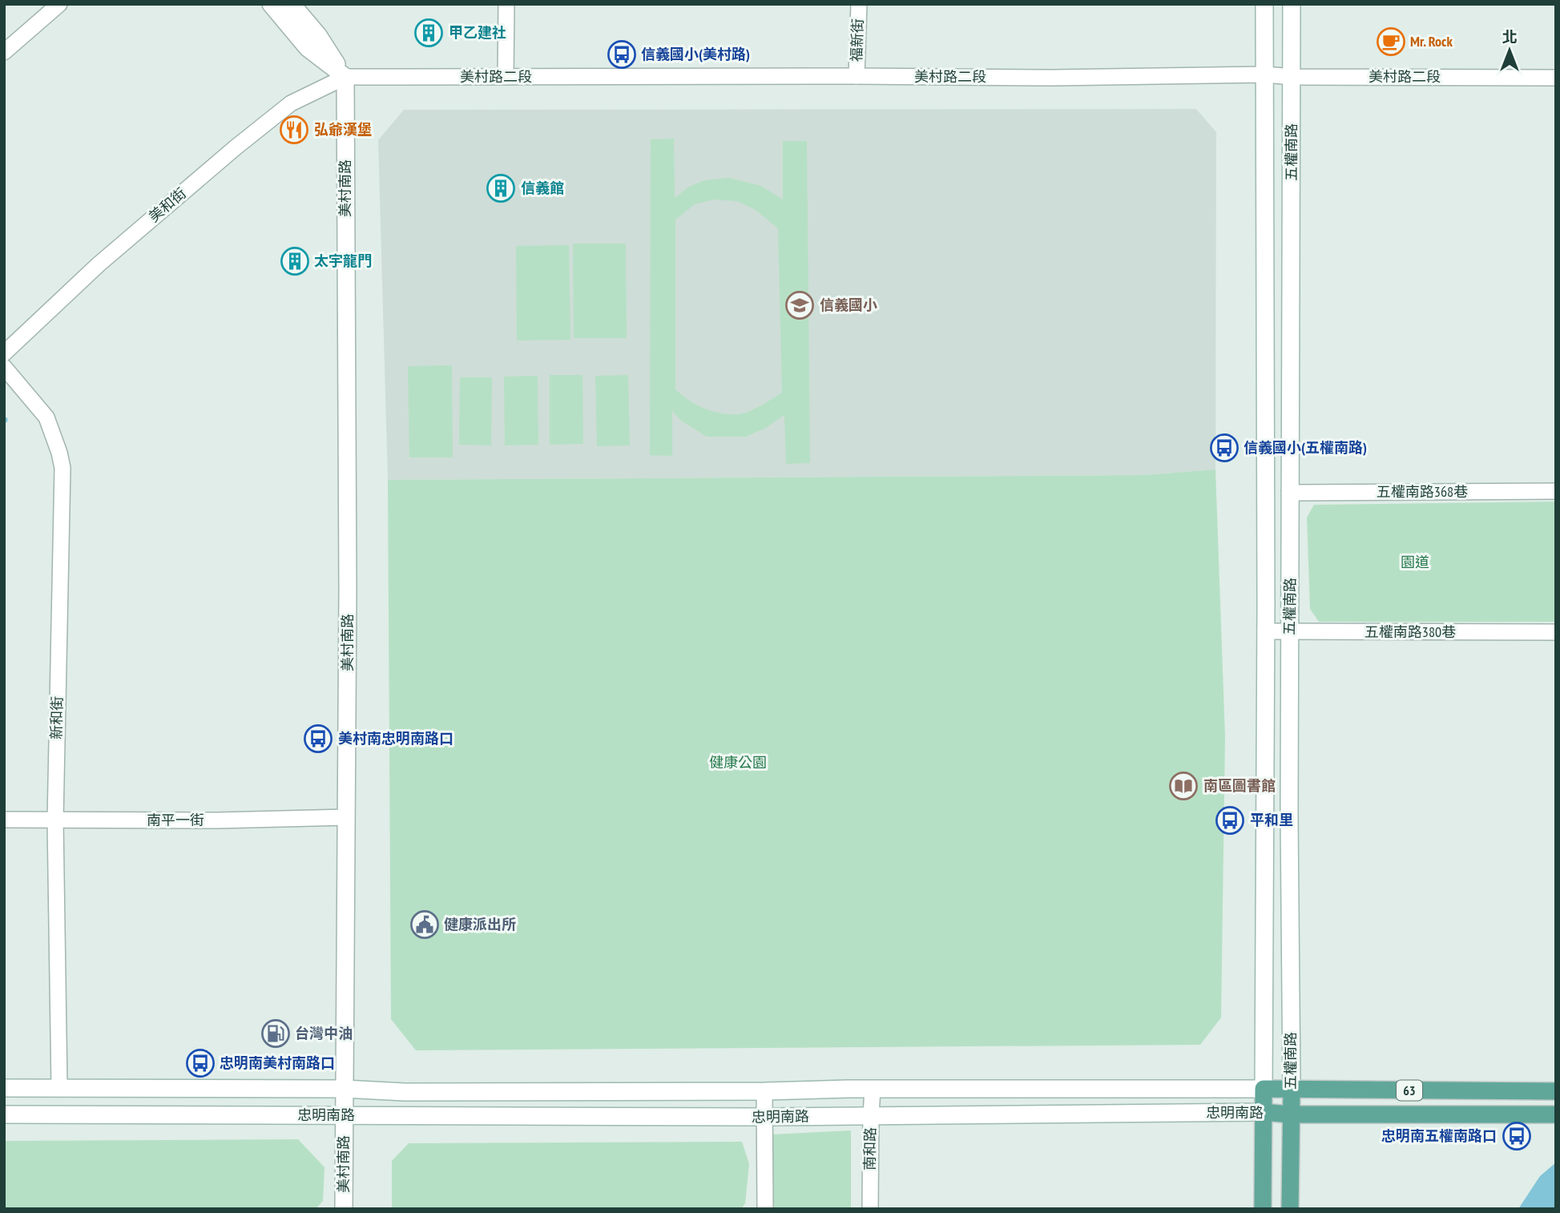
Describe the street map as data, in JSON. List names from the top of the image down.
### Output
{
  "streets": {
    "main road": [
      "五權南路",
      "美村南路",
      "63",
      "忠明南路"
    ],
    "street": [
      "福新街",
      "美村路二段",
      "美和街",
      "五權南路368巷",
      "五權南路380巷",
      "新和街",
      "南平一街",
      "南和路"
    ]
  },
  "crossings": [
    ["福新街", "美村路二段"],
    ["美村路二段", "五權南路"],
    ["美村路二段", "美村南路"],
    ["美村路二段", "美和街"],
    ["五權南路", "五權南路368巷"],
    ["五權南路", "五權南路380巷"],
    ["五權南路", "忠明南路"],
    ["美村南路", "美和街"],
    ["美村南路", "南平一街"],
    ["美村南路", "忠明南路"],
    ["新和街", "南平一街"],
    ["新和街", "忠明南路"],
    ["忠明南路", "南和路"]
  ],
  "parks": ["園道", "健康公園"],
  "places": {
    "building": ["甲乙建社", "信義館", "太宇龍門"],
    "cafe": ["Mr. Rock"],
    "bus stop": [
      "信義國小(美村路)",
      "信義國小(五權南路)",
      "美村南忠明南路口",
      "平和里",
      "忠明南美村南路口",
      "忠明南五權南路口"
    ],
    "restaurant": ["弘爺漢堡"],
    "school or university": ["信義國小"],
    "library": ["南區圖書館"],
    "public building": ["健康派出所"],
    "fuel station": ["台灣中油"]
  },
  "north": "top"
}
